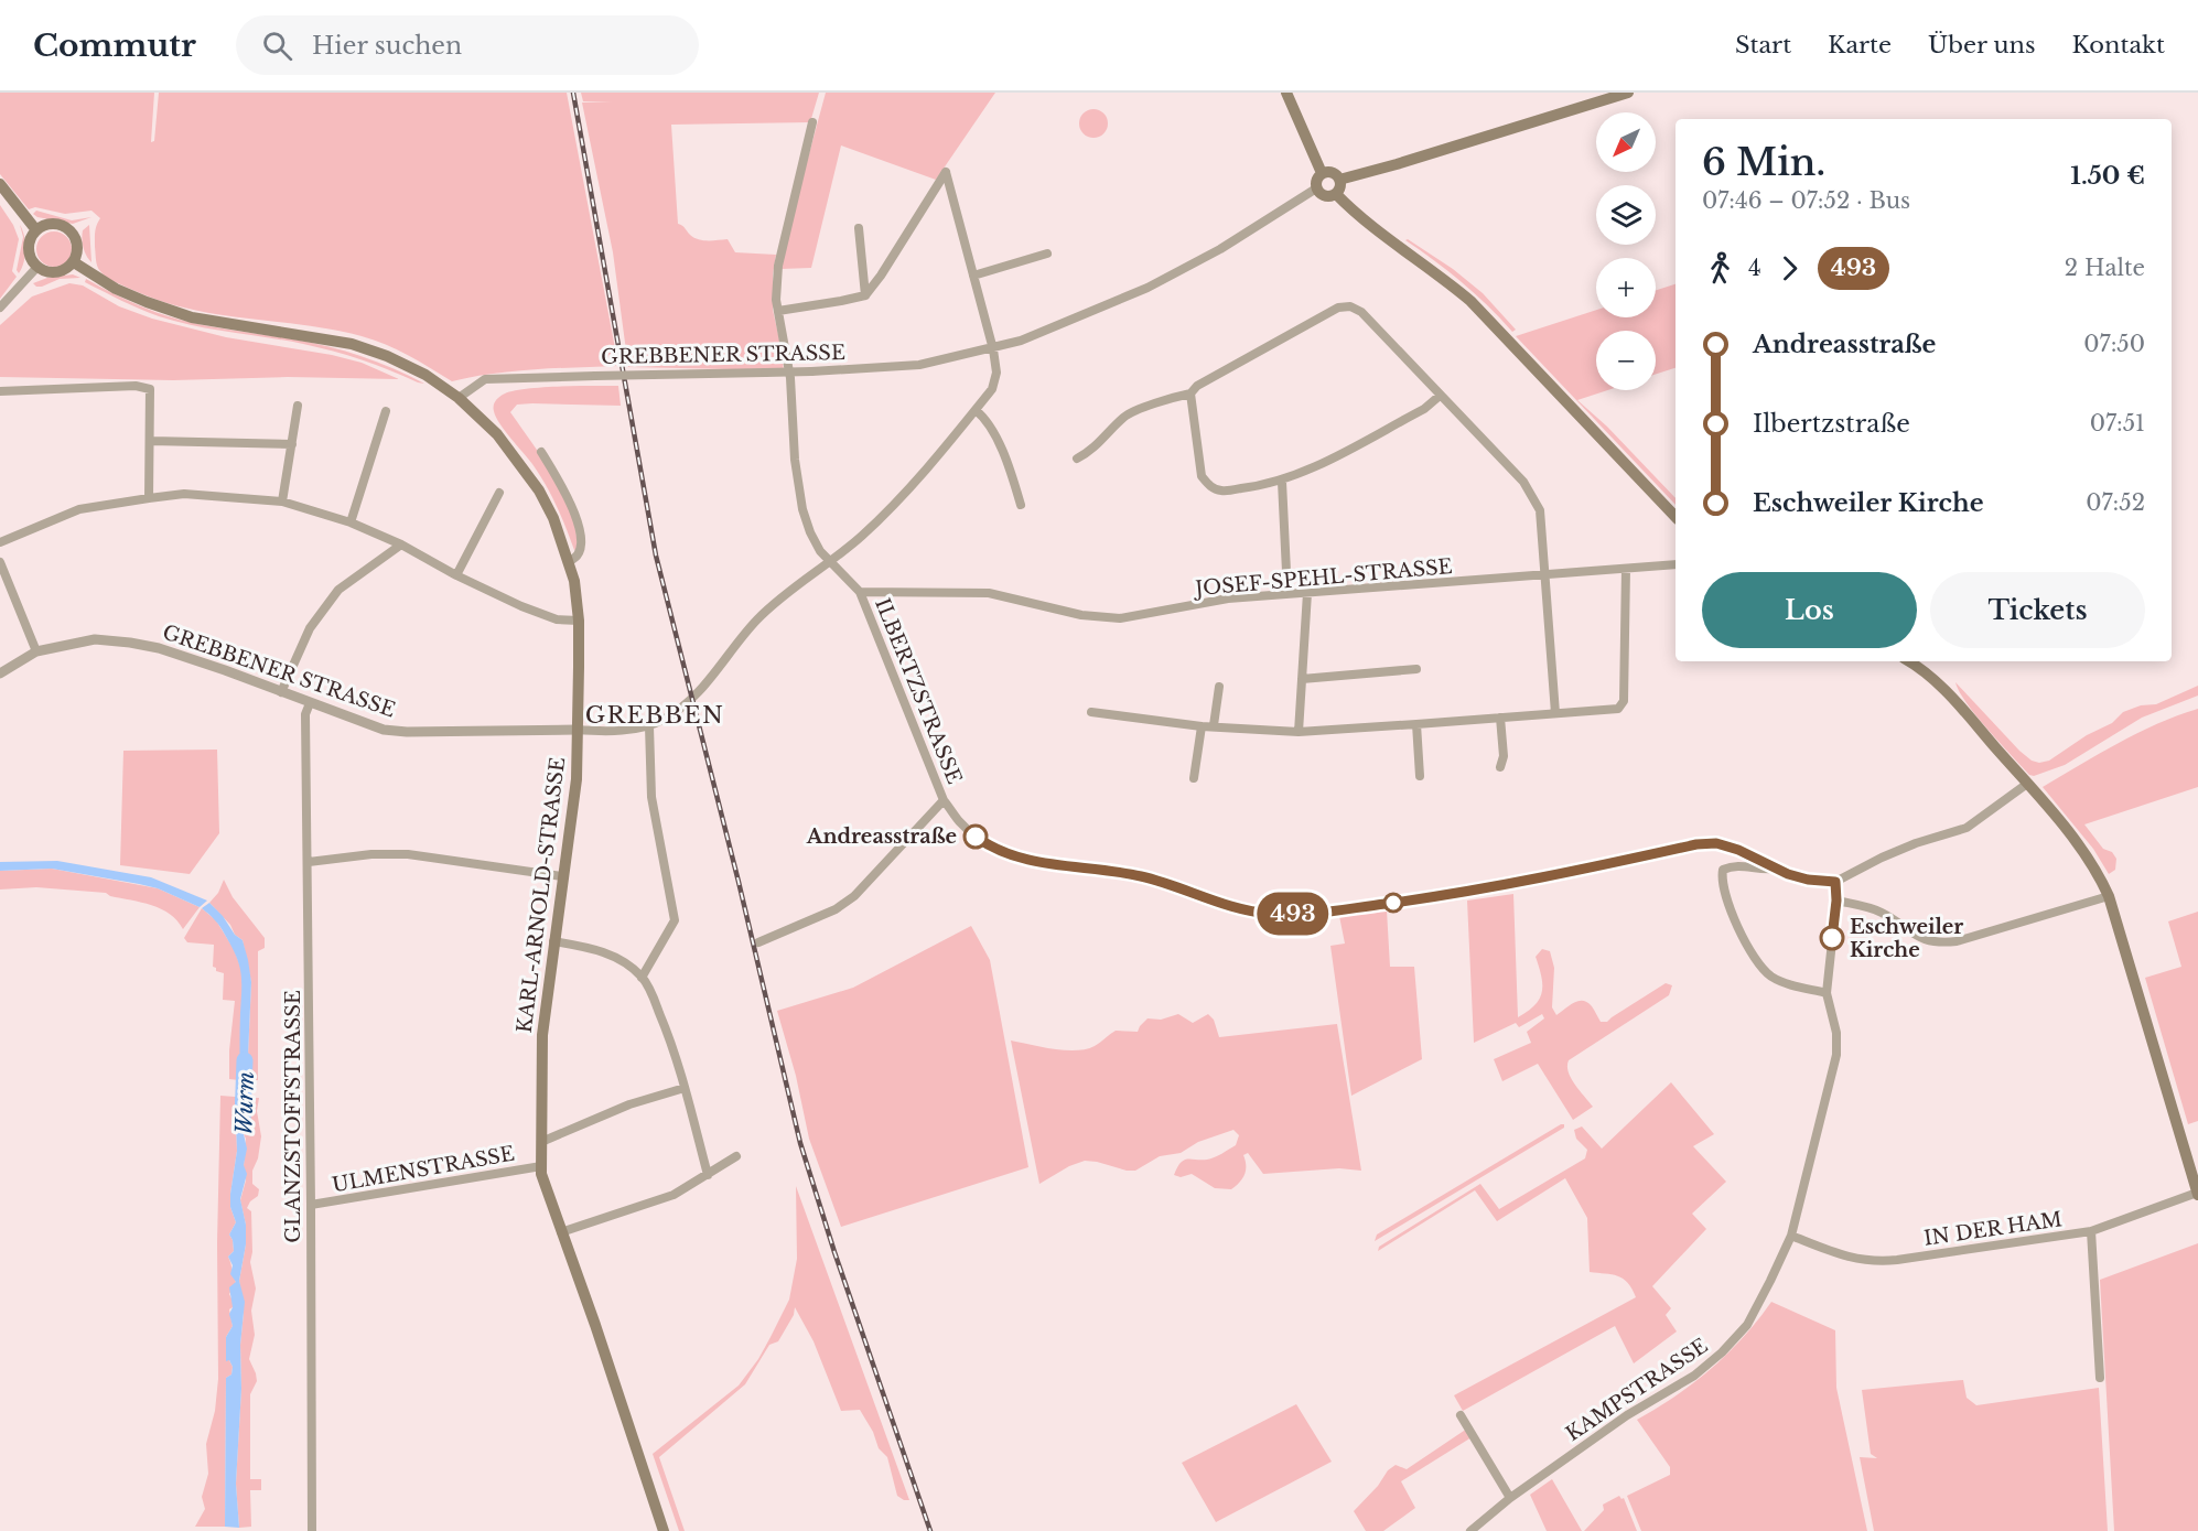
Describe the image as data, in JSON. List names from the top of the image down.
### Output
{
  "streets": {
    "main road": ["KARL-ARNOLD-STRASSE"],
    "street": [
      "GREBBENER STRASSE",
      "JOSEF-SPEHL-STRASSE",
      "ILBERTZSTRASSE",
      "GLANZSTOFFSTRASSE",
      "ULMENSTRASSE",
      "IN DER HAM",
      "KAMPSTRASSE"
    ]
  },
  "crossings": [
    ["GREBBENER STRASSE", "KARL-ARNOLD-STRASSE"],
    ["GREBBENER STRASSE", "GLANZSTOFFSTRASSE"],
    ["JOSEF-SPEHL-STRASSE", "ILBERTZSTRASSE"],
    ["KARL-ARNOLD-STRASSE", "ULMENSTRASSE"],
    ["GLANZSTOFFSTRASSE", "ULMENSTRASSE"],
    ["IN DER HAM", "KAMPSTRASSE"]
  ],
  "districts": ["GREBBEN"],
  "water": ["Wurm"],
  "places": ["Andreasstraße", "Eschweiler Kirche"],
  "lines": ["bus line 493"],
  "north": "bottom left",
  "page": {
    "header": "Commutr",
    "search": "Hier suchen",
    "nav": [
      "Start",
      "Karte",
      "Über uns",
      "Kontakt"
    ],
    "on_map": "493",
    "map_buttons": ["+", "−"],
    "heading": ["6 Min.", "07:46 – 07:52 · Bus", "1.50 €"],
    "legs": ["4", "493", "2 Halte"],
    "list": [
      {
        "name": "Andreasstraße",
        "value": "07:50"
      },
      {
        "name": "Ilbertzstraße",
        "value": "07:51"
      },
      {
        "name": "Eschweiler Kirche",
        "value": "07:52"
      }
    ],
    "buttons": ["Los", "Tickets"]
  }
}
